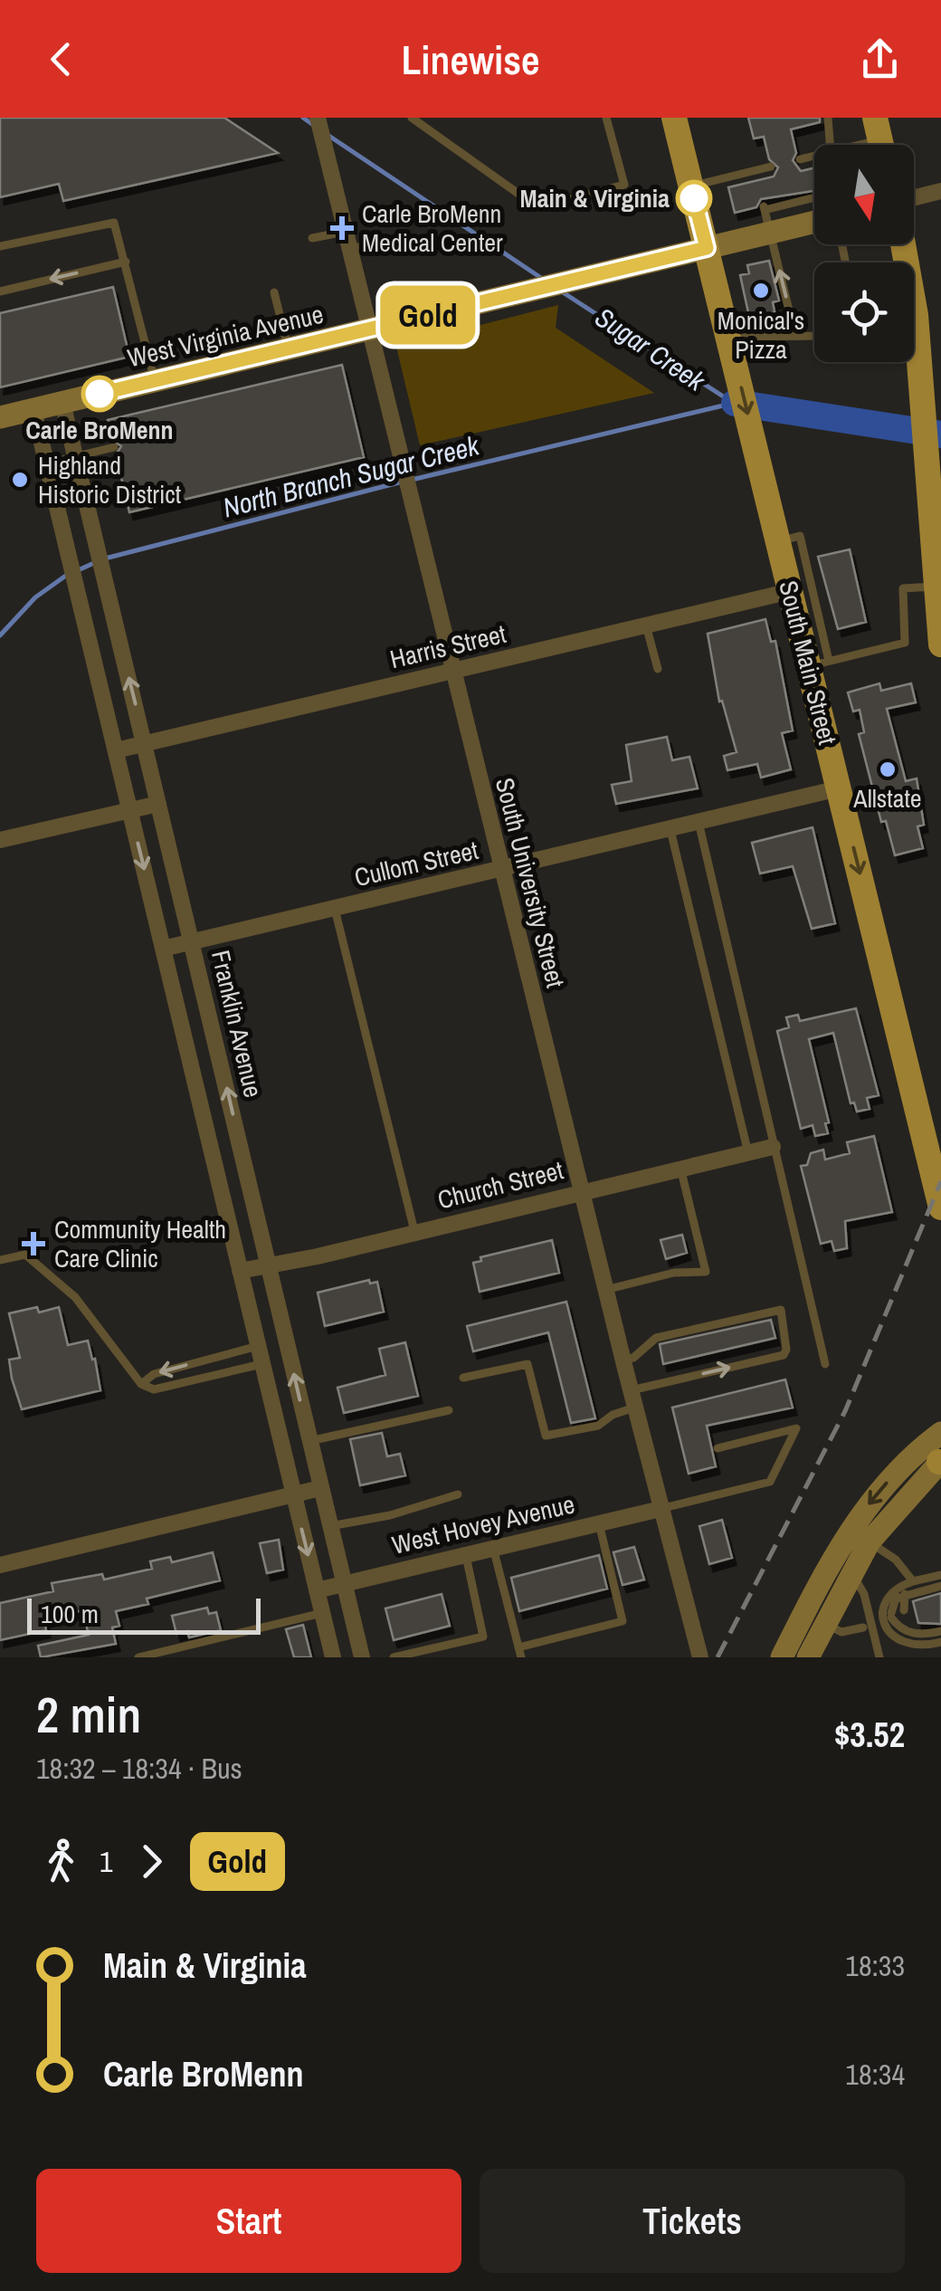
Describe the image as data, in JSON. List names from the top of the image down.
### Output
{
  "streets": {
    "main road": ["South Main Street"],
    "street": [
      "West Virginia Avenue",
      "Harris Street",
      "Cullom Street",
      "South University Street",
      "Franklin Avenue",
      "Church Street",
      "West Hovey Avenue"
    ]
  },
  "crossings": [
    ["West Virginia Avenue", "South Main Street"],
    ["West Virginia Avenue", "South University Street"],
    ["West Virginia Avenue", "Franklin Avenue"],
    ["Harris Street", "South Main Street"],
    ["Harris Street", "South University Street"],
    ["Harris Street", "Franklin Avenue"],
    ["South Main Street", "Cullom Street"],
    ["Cullom Street", "South University Street"],
    ["Cullom Street", "Franklin Avenue"],
    ["South University Street", "Church Street"],
    ["South University Street", "West Hovey Avenue"],
    ["Franklin Avenue", "Church Street"],
    ["Franklin Avenue", "West Hovey Avenue"]
  ],
  "water": ["Sugar Creek", "North Branch Sugar Creek"],
  "places": {
    "other": [
      "Main & Virginia",
      "Monical's Pizza",
      "Carle BroMenn",
      "Highland Historic District",
      "Allstate"
    ],
    "health": ["Carle BroMenn Medical Center", "Community Health Care Clinic"]
  },
  "lines": ["bus line Gold"],
  "scale_bar": "100 m",
  "north": "bottom",
  "page": {
    "header": "Linewise",
    "on_map": "Gold",
    "scale": "100 m",
    "heading": ["2 min", "18:32 – 18:34 · Bus", "$3.52"],
    "legs": ["1", "Gold"],
    "list": [
      {
        "name": "Main & Virginia",
        "value": "18:33"
      },
      {
        "name": "Carle BroMenn",
        "value": "18:34"
      }
    ],
    "buttons": ["Start", "Tickets"]
  }
}
